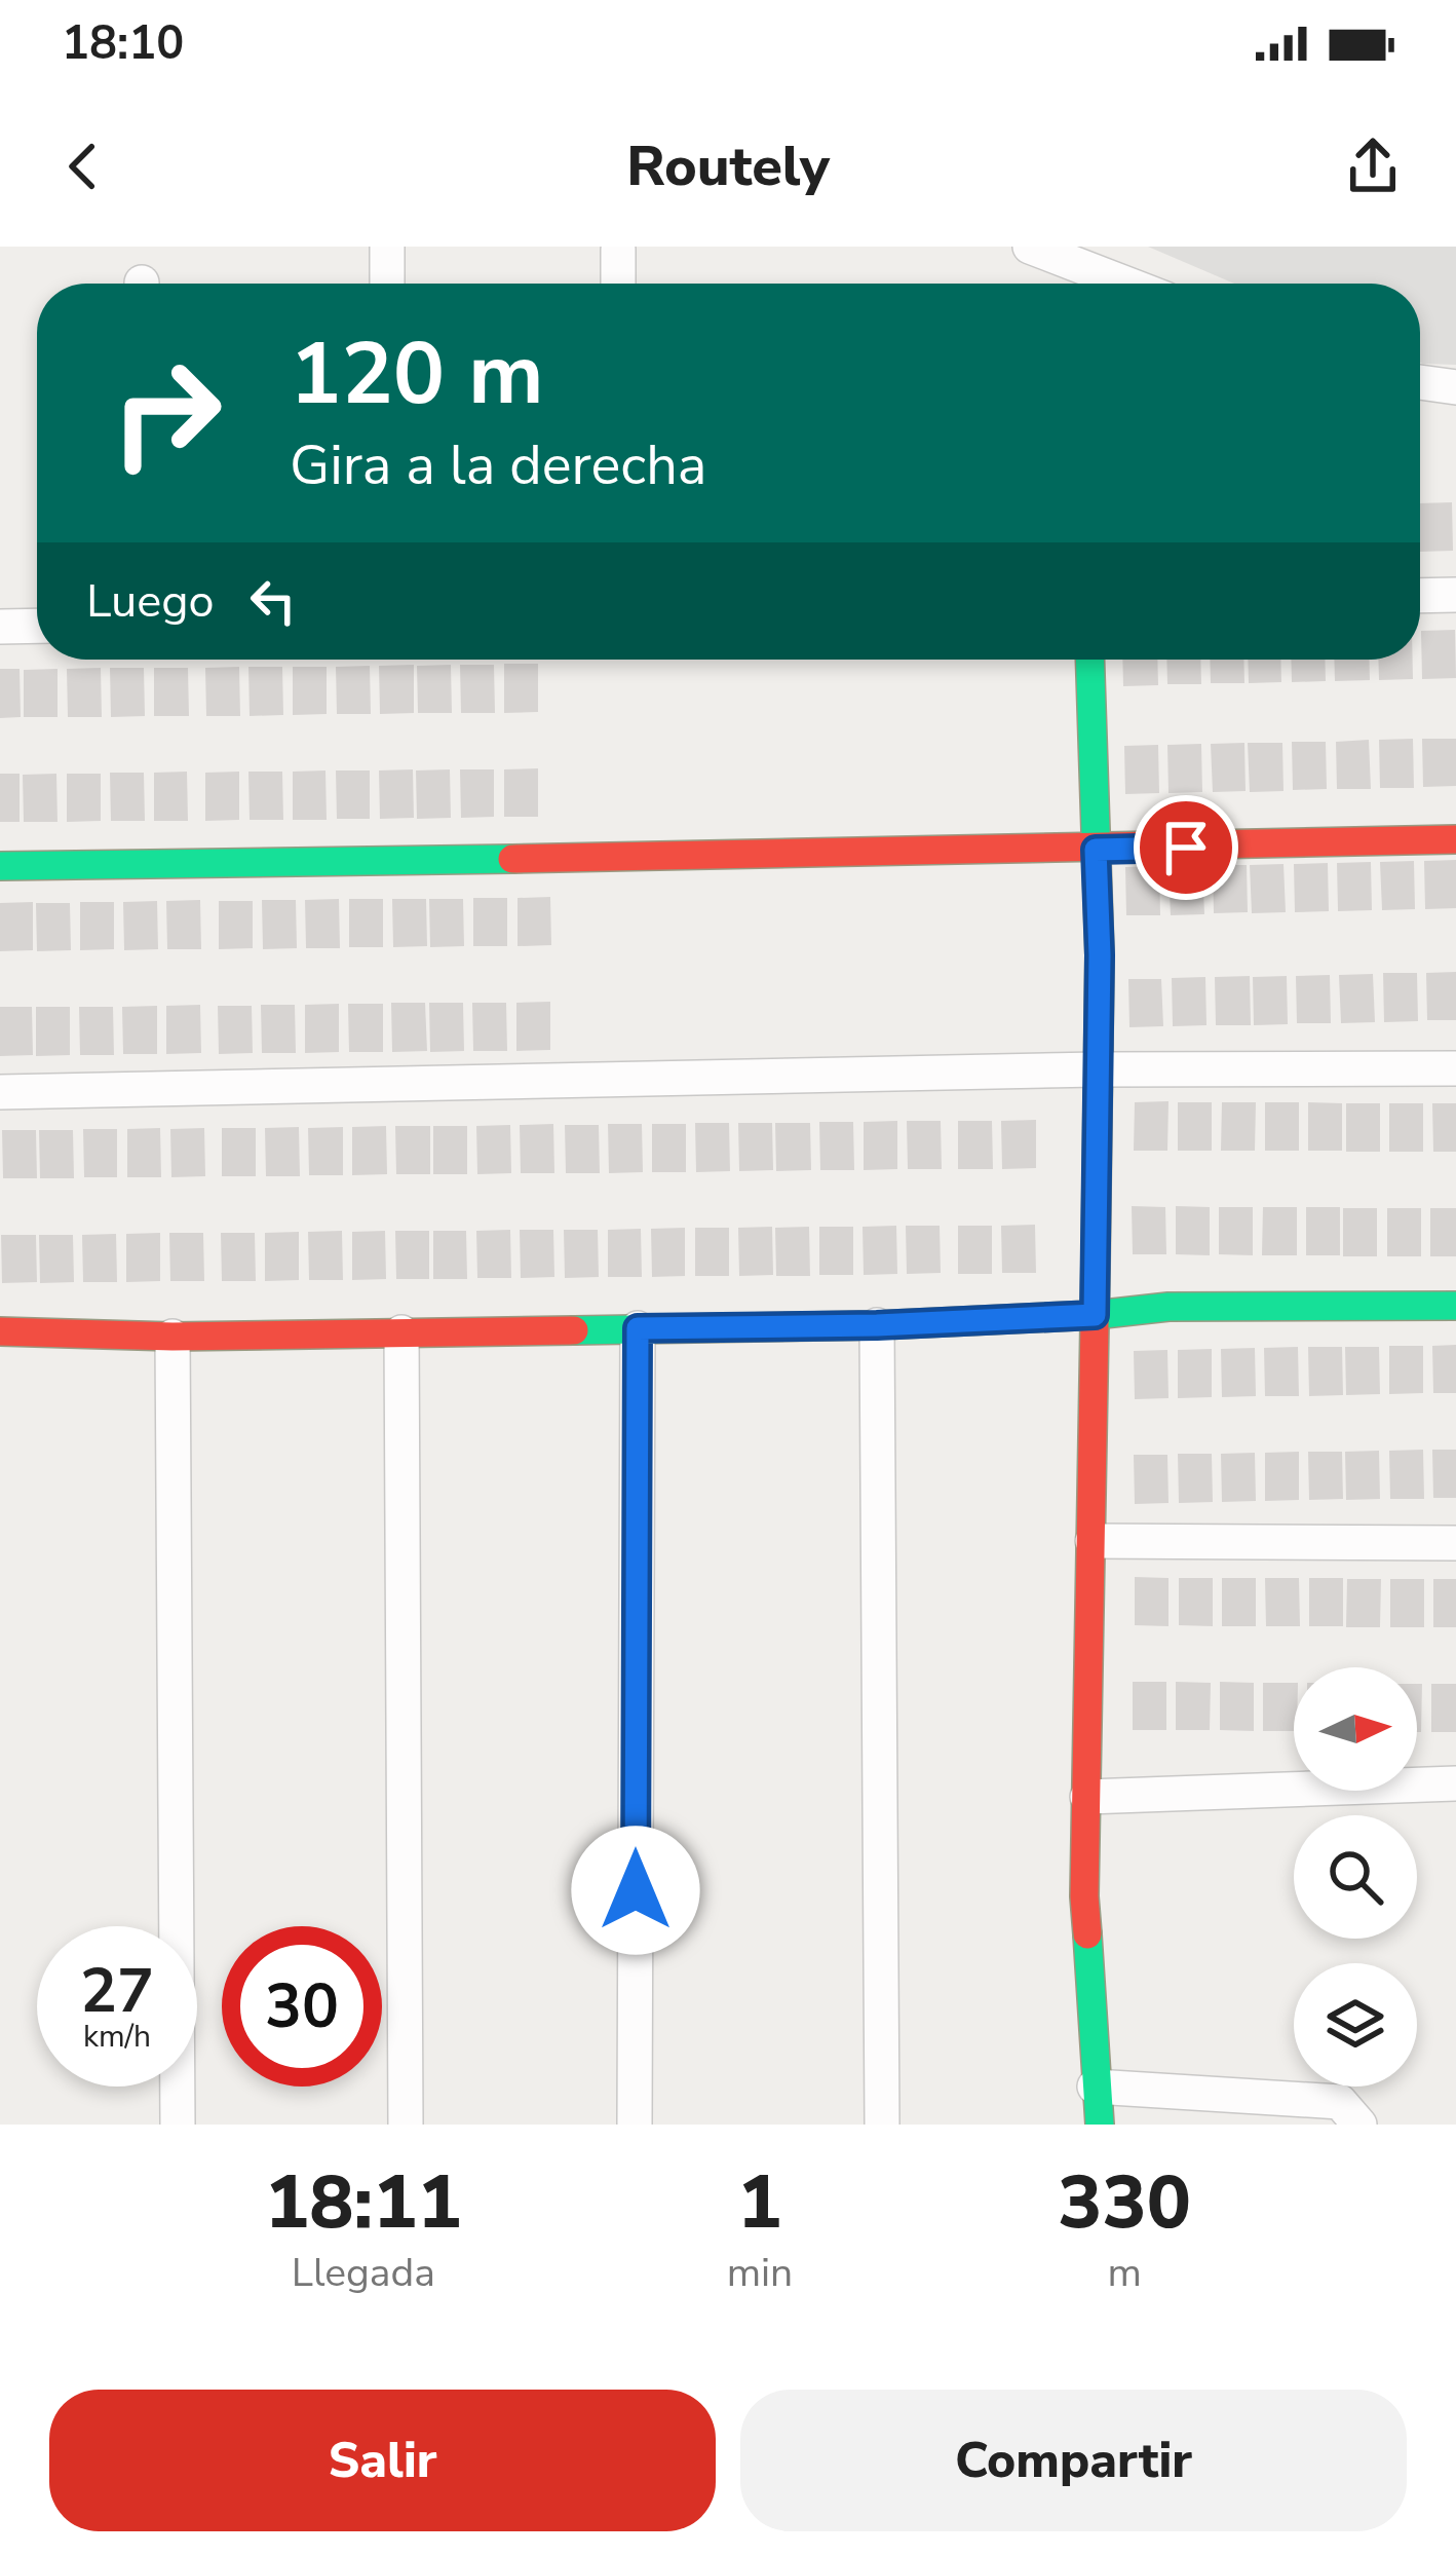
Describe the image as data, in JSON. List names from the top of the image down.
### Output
{
  "north": "right",
  "page": {
    "status": "18:10",
    "header": "Routely",
    "turn": ["120 m", "Gira a la derecha"],
    "then": "Luego",
    "speed": "27 km/h",
    "limit": "30",
    "eta": [
      "18:11",
      "Llegada",
      "1",
      "min",
      "330",
      "m"
    ],
    "buttons": ["Salir", "Compartir"]
  }
}
